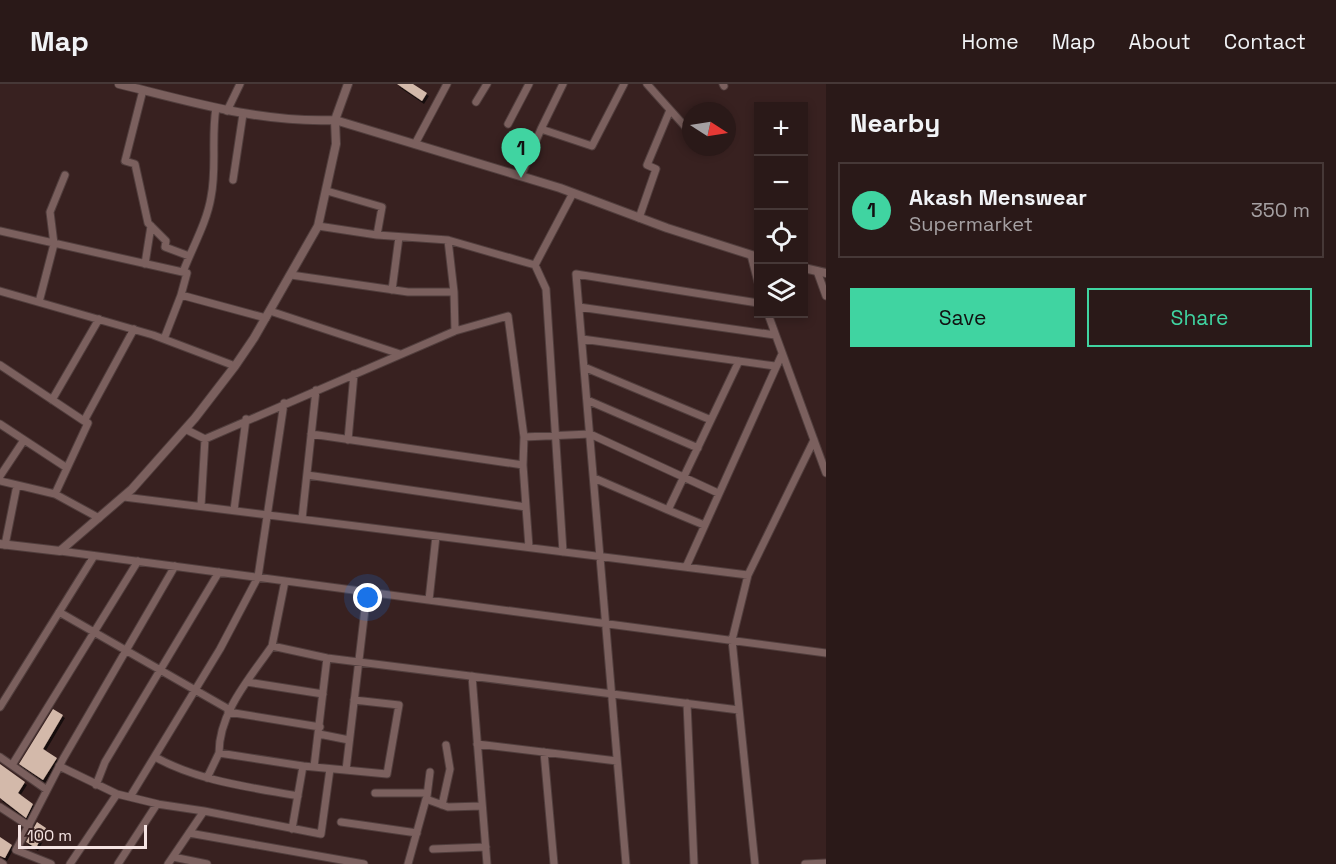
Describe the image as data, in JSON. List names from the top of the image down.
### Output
{
  "scale_bar": "100 m",
  "north": "right",
  "page": {
    "header": "Map",
    "nav": [
      "Home",
      "Map",
      "About",
      "Contact"
    ],
    "heading": "Nearby",
    "map_buttons": ["+", "−"],
    "pins": "1",
    "list": [
      {
        "mark": "1",
        "name": "Akash Menswear",
        "note": "Supermarket",
        "value": "350 m"
      }
    ],
    "buttons": ["Save", "Share"],
    "scale": "100 m"
  }
}
